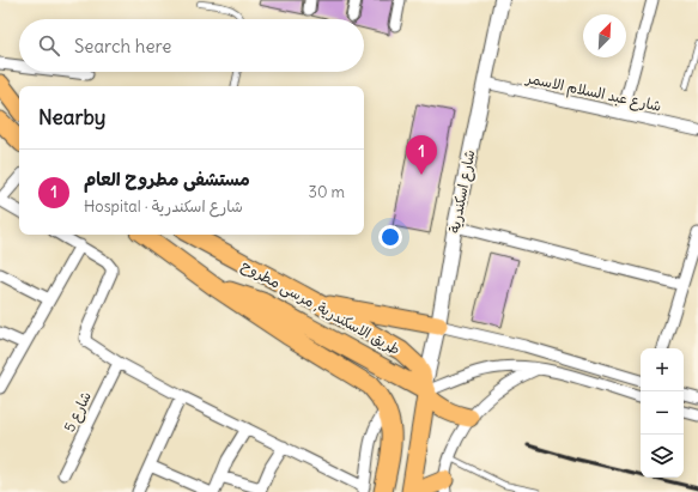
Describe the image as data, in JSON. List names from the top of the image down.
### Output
{
  "streets": {
    "main road": ["طريق الاسكندرية, مرسى مطروح"],
    "street": ["شارع عبد السلام الاسمر", "شارع اسكندرية", "شارع 5"]
  },
  "crossings": [
    ["شارع عبد السلام الاسمر", "شارع اسكندرية"],
    ["شارع اسكندرية", "طريق الاسكندرية, مرسى مطروح"]
  ],
  "north": "top right",
  "page": {
    "search": "Search here",
    "heading": "Nearby",
    "pins": "1",
    "list": [
      {
        "mark": "1",
        "name": "مستشفى مطروح العام",
        "note": "Hospital · شارع اسكندرية",
        "value": "30 m"
      }
    ],
    "map_buttons": ["+", "−"]
  }
}
